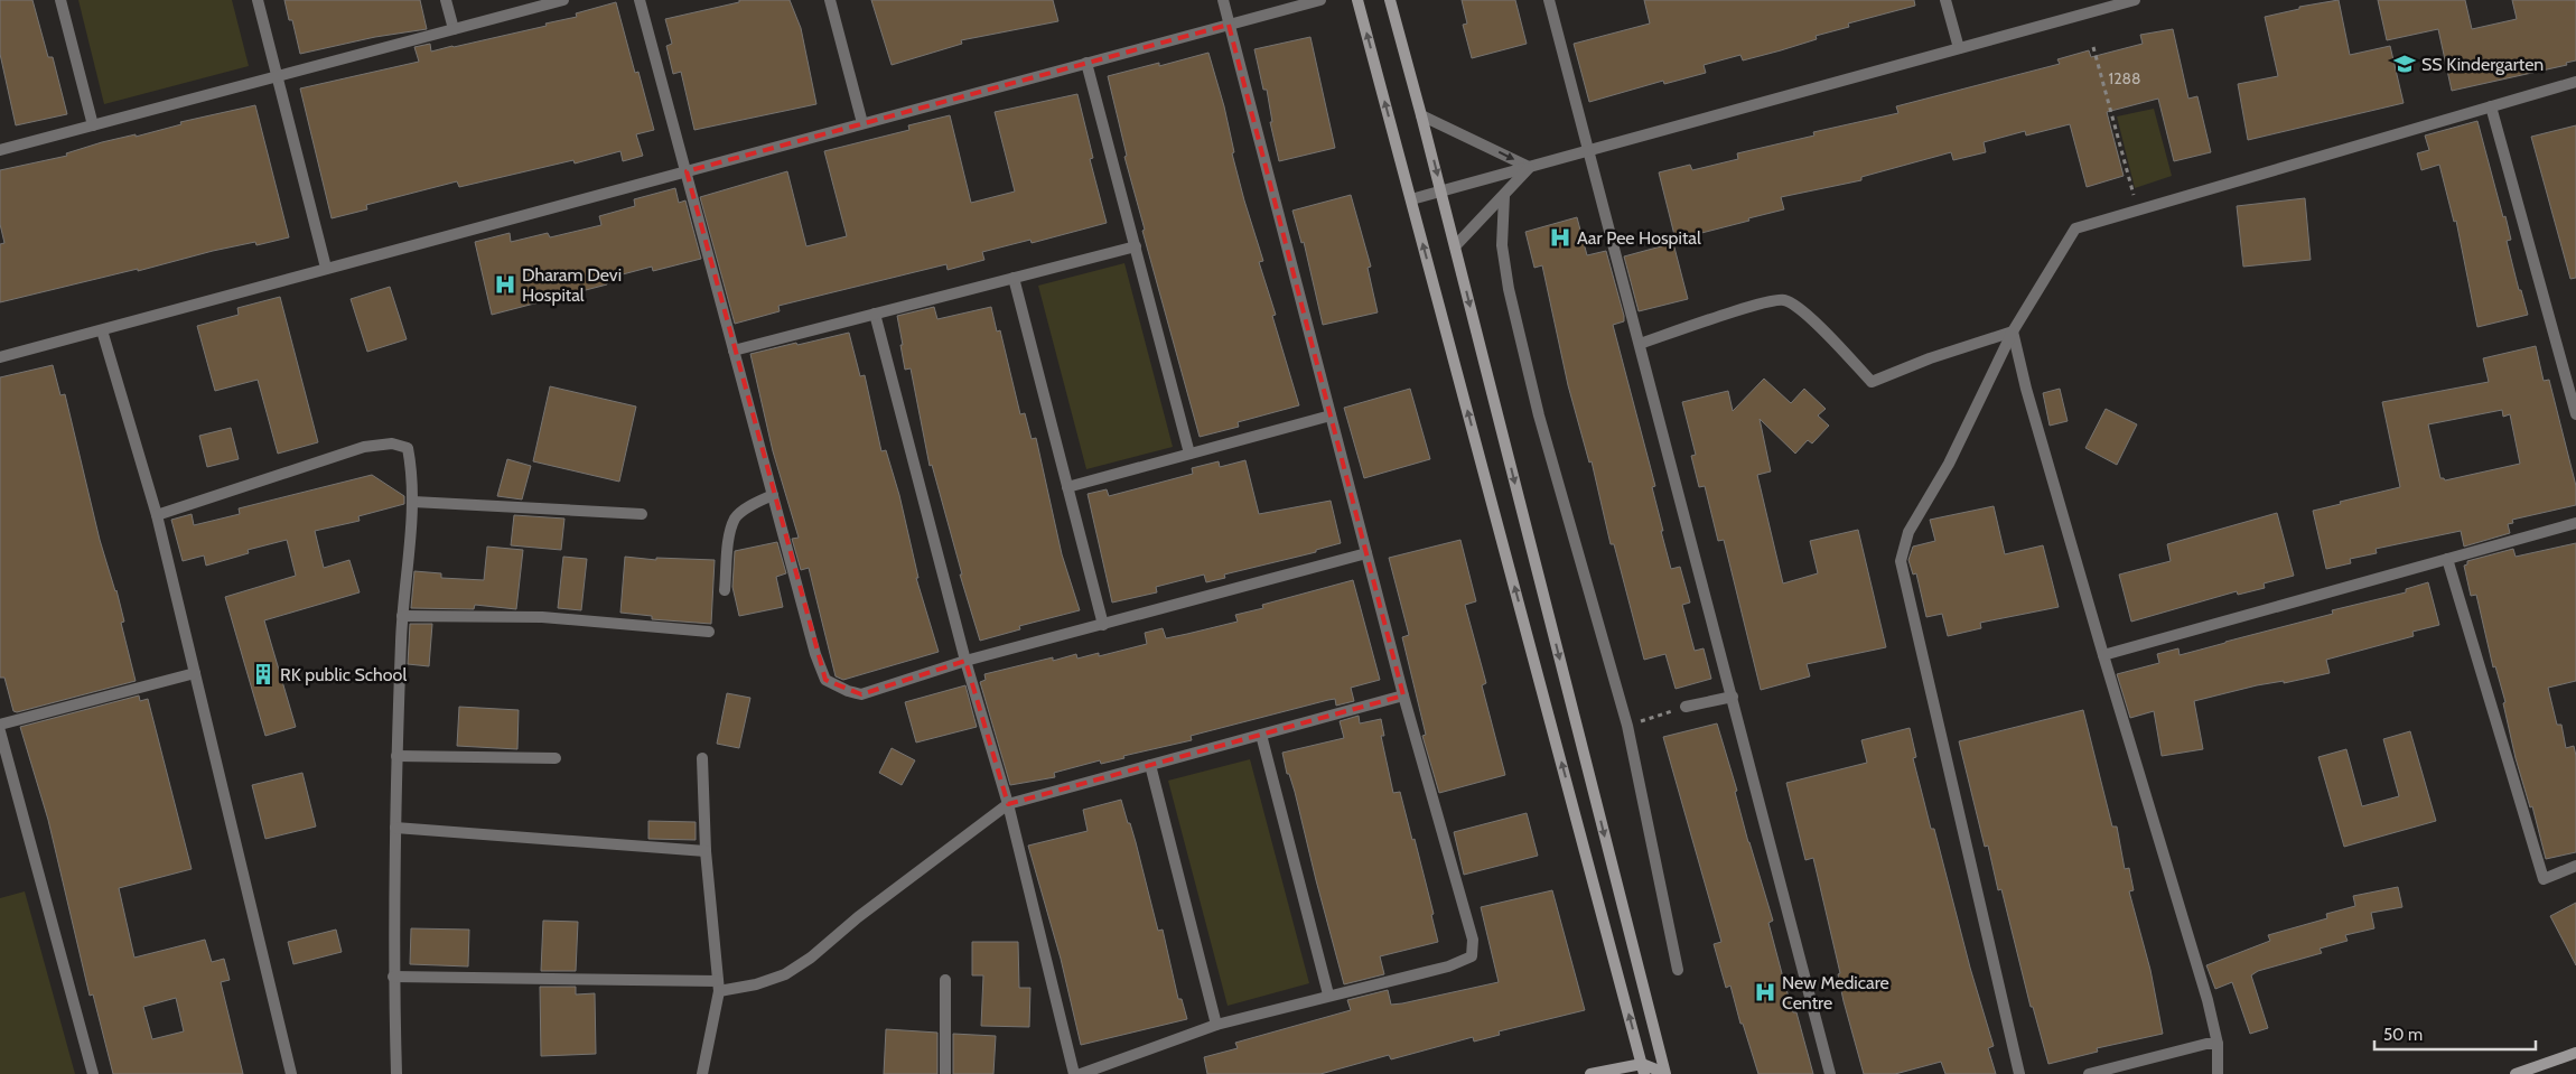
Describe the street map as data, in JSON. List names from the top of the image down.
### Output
{
  "places": {
    "school or university": ["SS Kindergarten"],
    "hospital": ["Aar Pee Hospital", "Dharam Devi Hospital", "New Medicare Centre"],
    "building": ["RK public School"]
  },
  "house_numbers": ["1288"],
  "scale_bar": "50 m"
}
